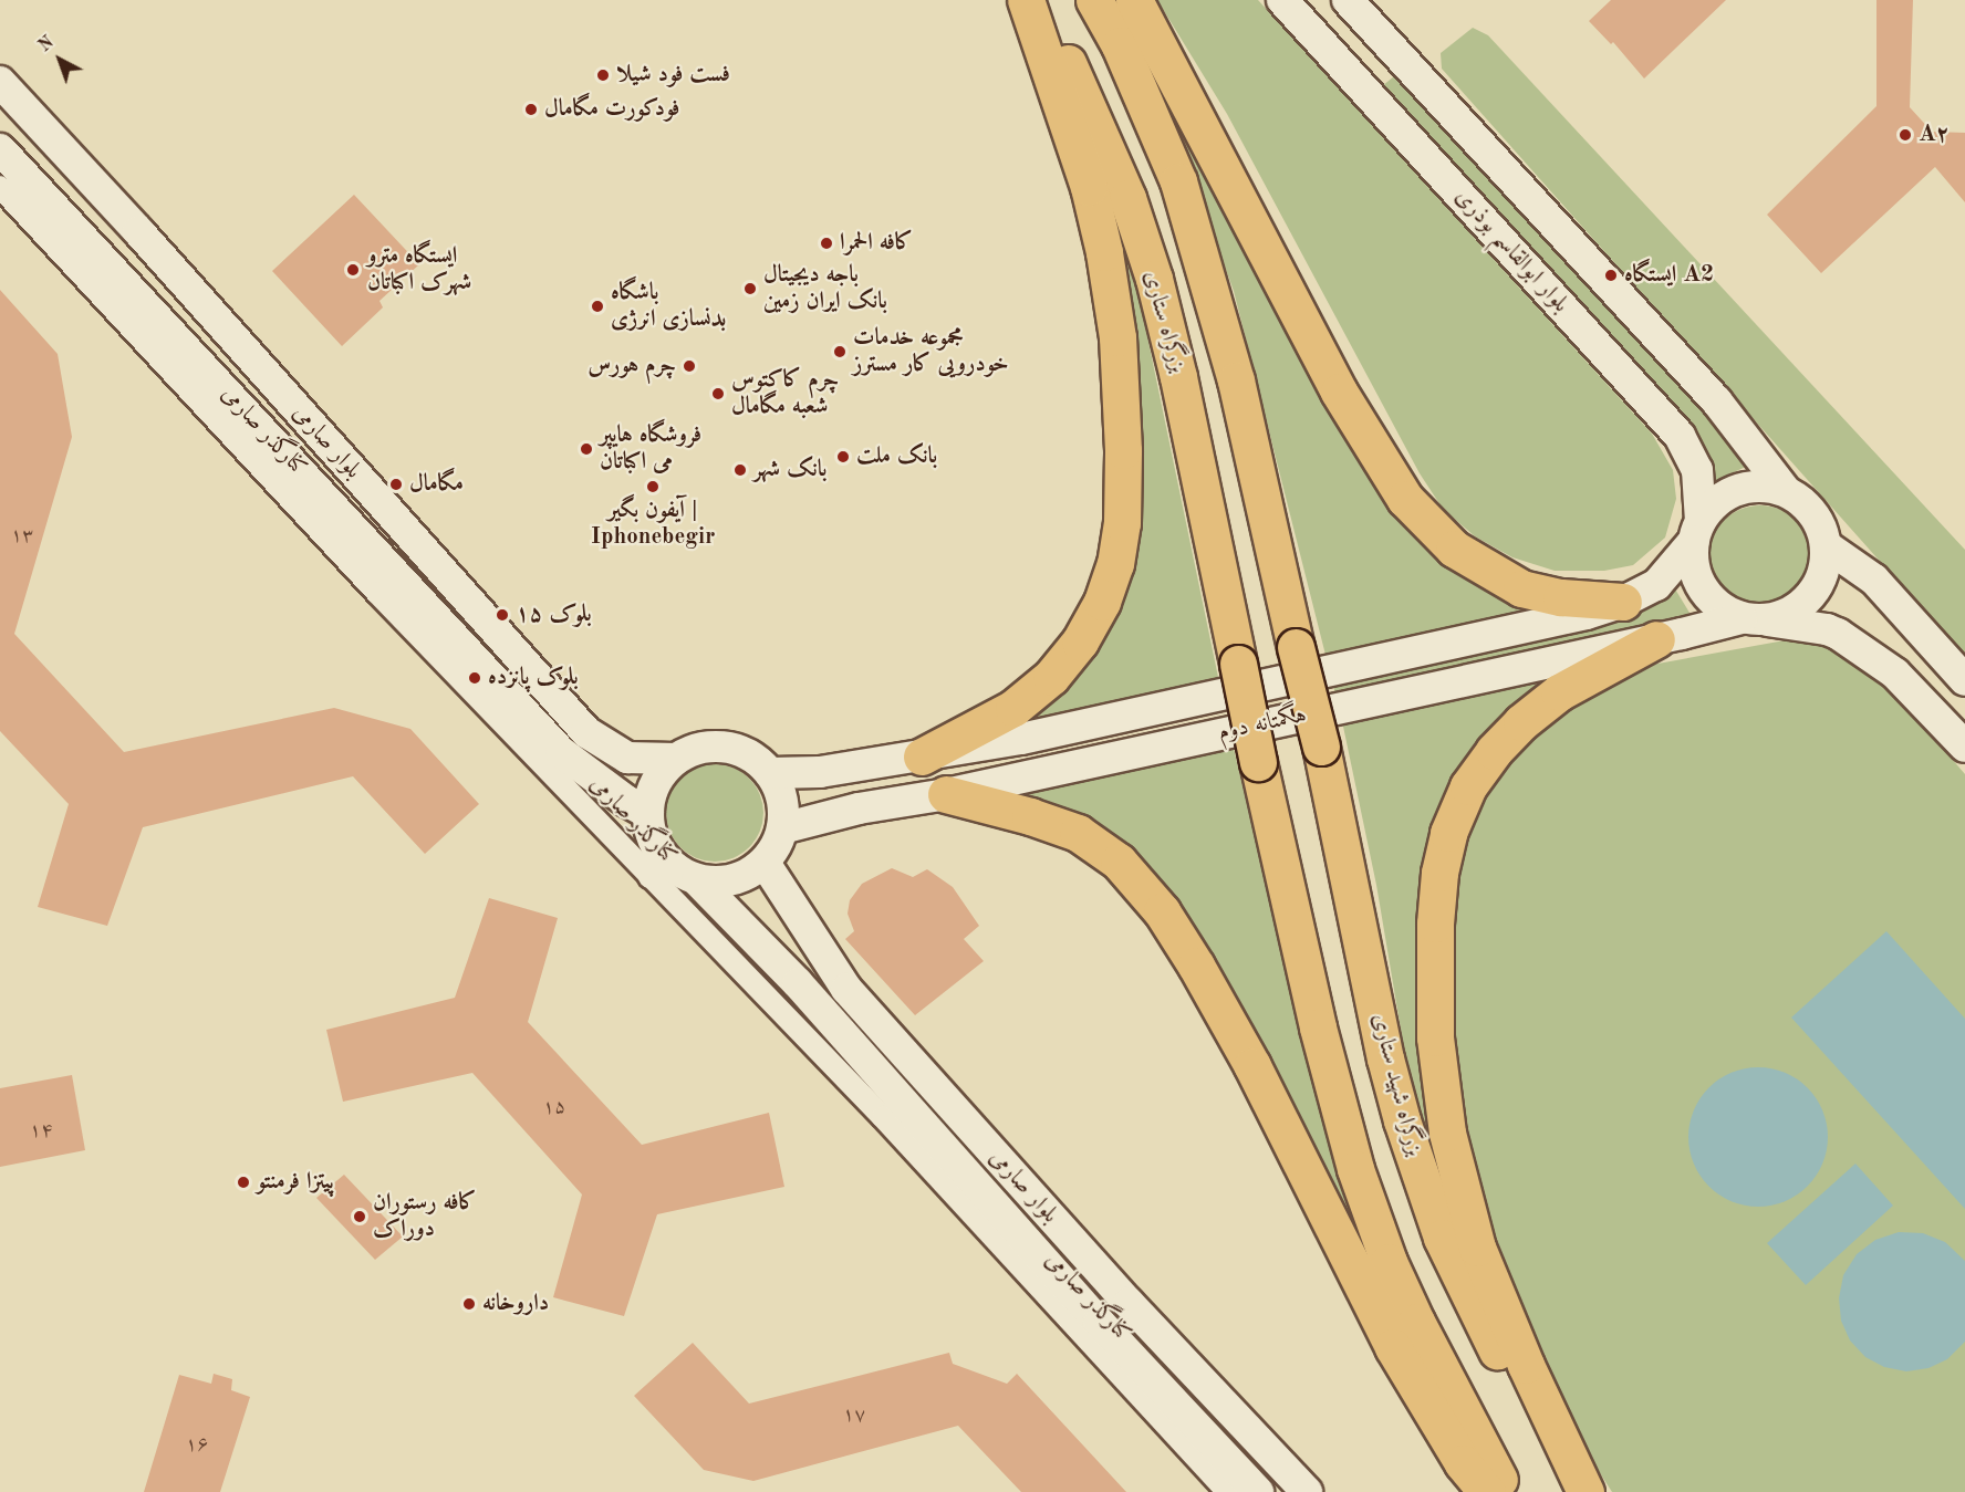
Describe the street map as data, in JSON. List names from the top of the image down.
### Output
{
  "streets": {
    "highway": ["بزرگراه ستاری", "بزرگراه شهید ستاری"],
    "main road": ["بلوار ابوالقاسم بوذری", "بلوار صارمی", "هگمتانه دوم"],
    "street": ["کنارگذر صارمی"]
  },
  "crossings": [
    ["بلوار ابوالقاسم بوذری", "هگمتانه دوم"],
    ["کنارگذر صارمی", "بلوار صارمی"],
    ["کنارگذر صارمی", "هگمتانه دوم"],
    ["بلوار صارمی", "هگمتانه دوم"]
  ],
  "places": [
    "فست فود شیلا",
    "فودکورت مگامال",
    "A۲",
    "کافه الحمرا",
    "ایستگاه مترو شهرک اکباتان",
    "ایستگاه A2",
    "باجه دیجیتال بانک ایران زمین",
    "باشگاه بدنسازی انرژی",
    "مجموعه خدمات خودرویی کار مسترز",
    "چرم هورس",
    "چرم کاکتوس شعبه مگامال",
    "فروشگاه هایپر می اکباتان",
    "بانک ملت",
    "بانک شهر",
    "مگامال",
    "آیفون بگیر | Iphonebegir",
    "بلوک ۱۵",
    "بلوک پانزده",
    "پیتزا فرمنتو",
    "کافه رستوران دوراک",
    "داروخانه"
  ],
  "house_numbers": [
    "۱۳",
    "۱۵",
    "۱۴",
    "۱۷",
    "۱۶"
  ],
  "north": "top left"
}
